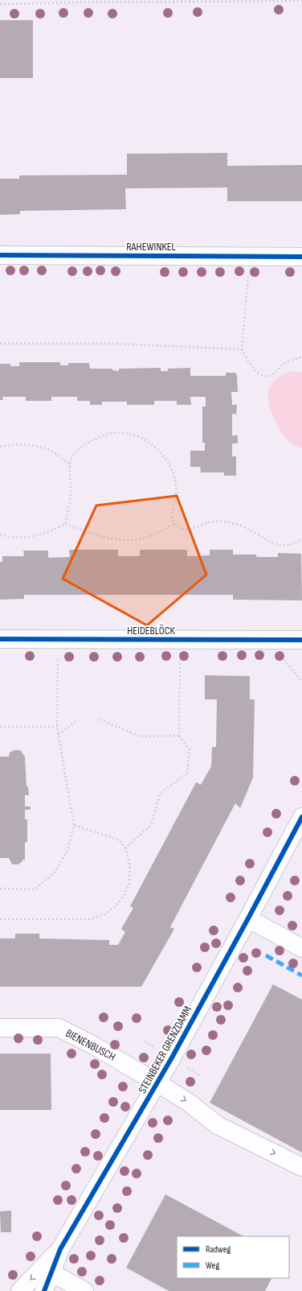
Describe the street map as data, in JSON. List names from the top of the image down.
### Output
{
  "streets": {
    "street": [
      "RAHEWINKEL",
      "HEIDEBLÖCK",
      "BIENENBUSCH",
      "STEINBEKER GRENZDAMM"
    ]
  },
  "crossings": [
    ["BIENENBUSCH", "STEINBEKER GRENZDAMM"]
  ],
  "one_way": ["BIENENBUSCH"],
  "legend": ["Radweg", "Weg"]
}
